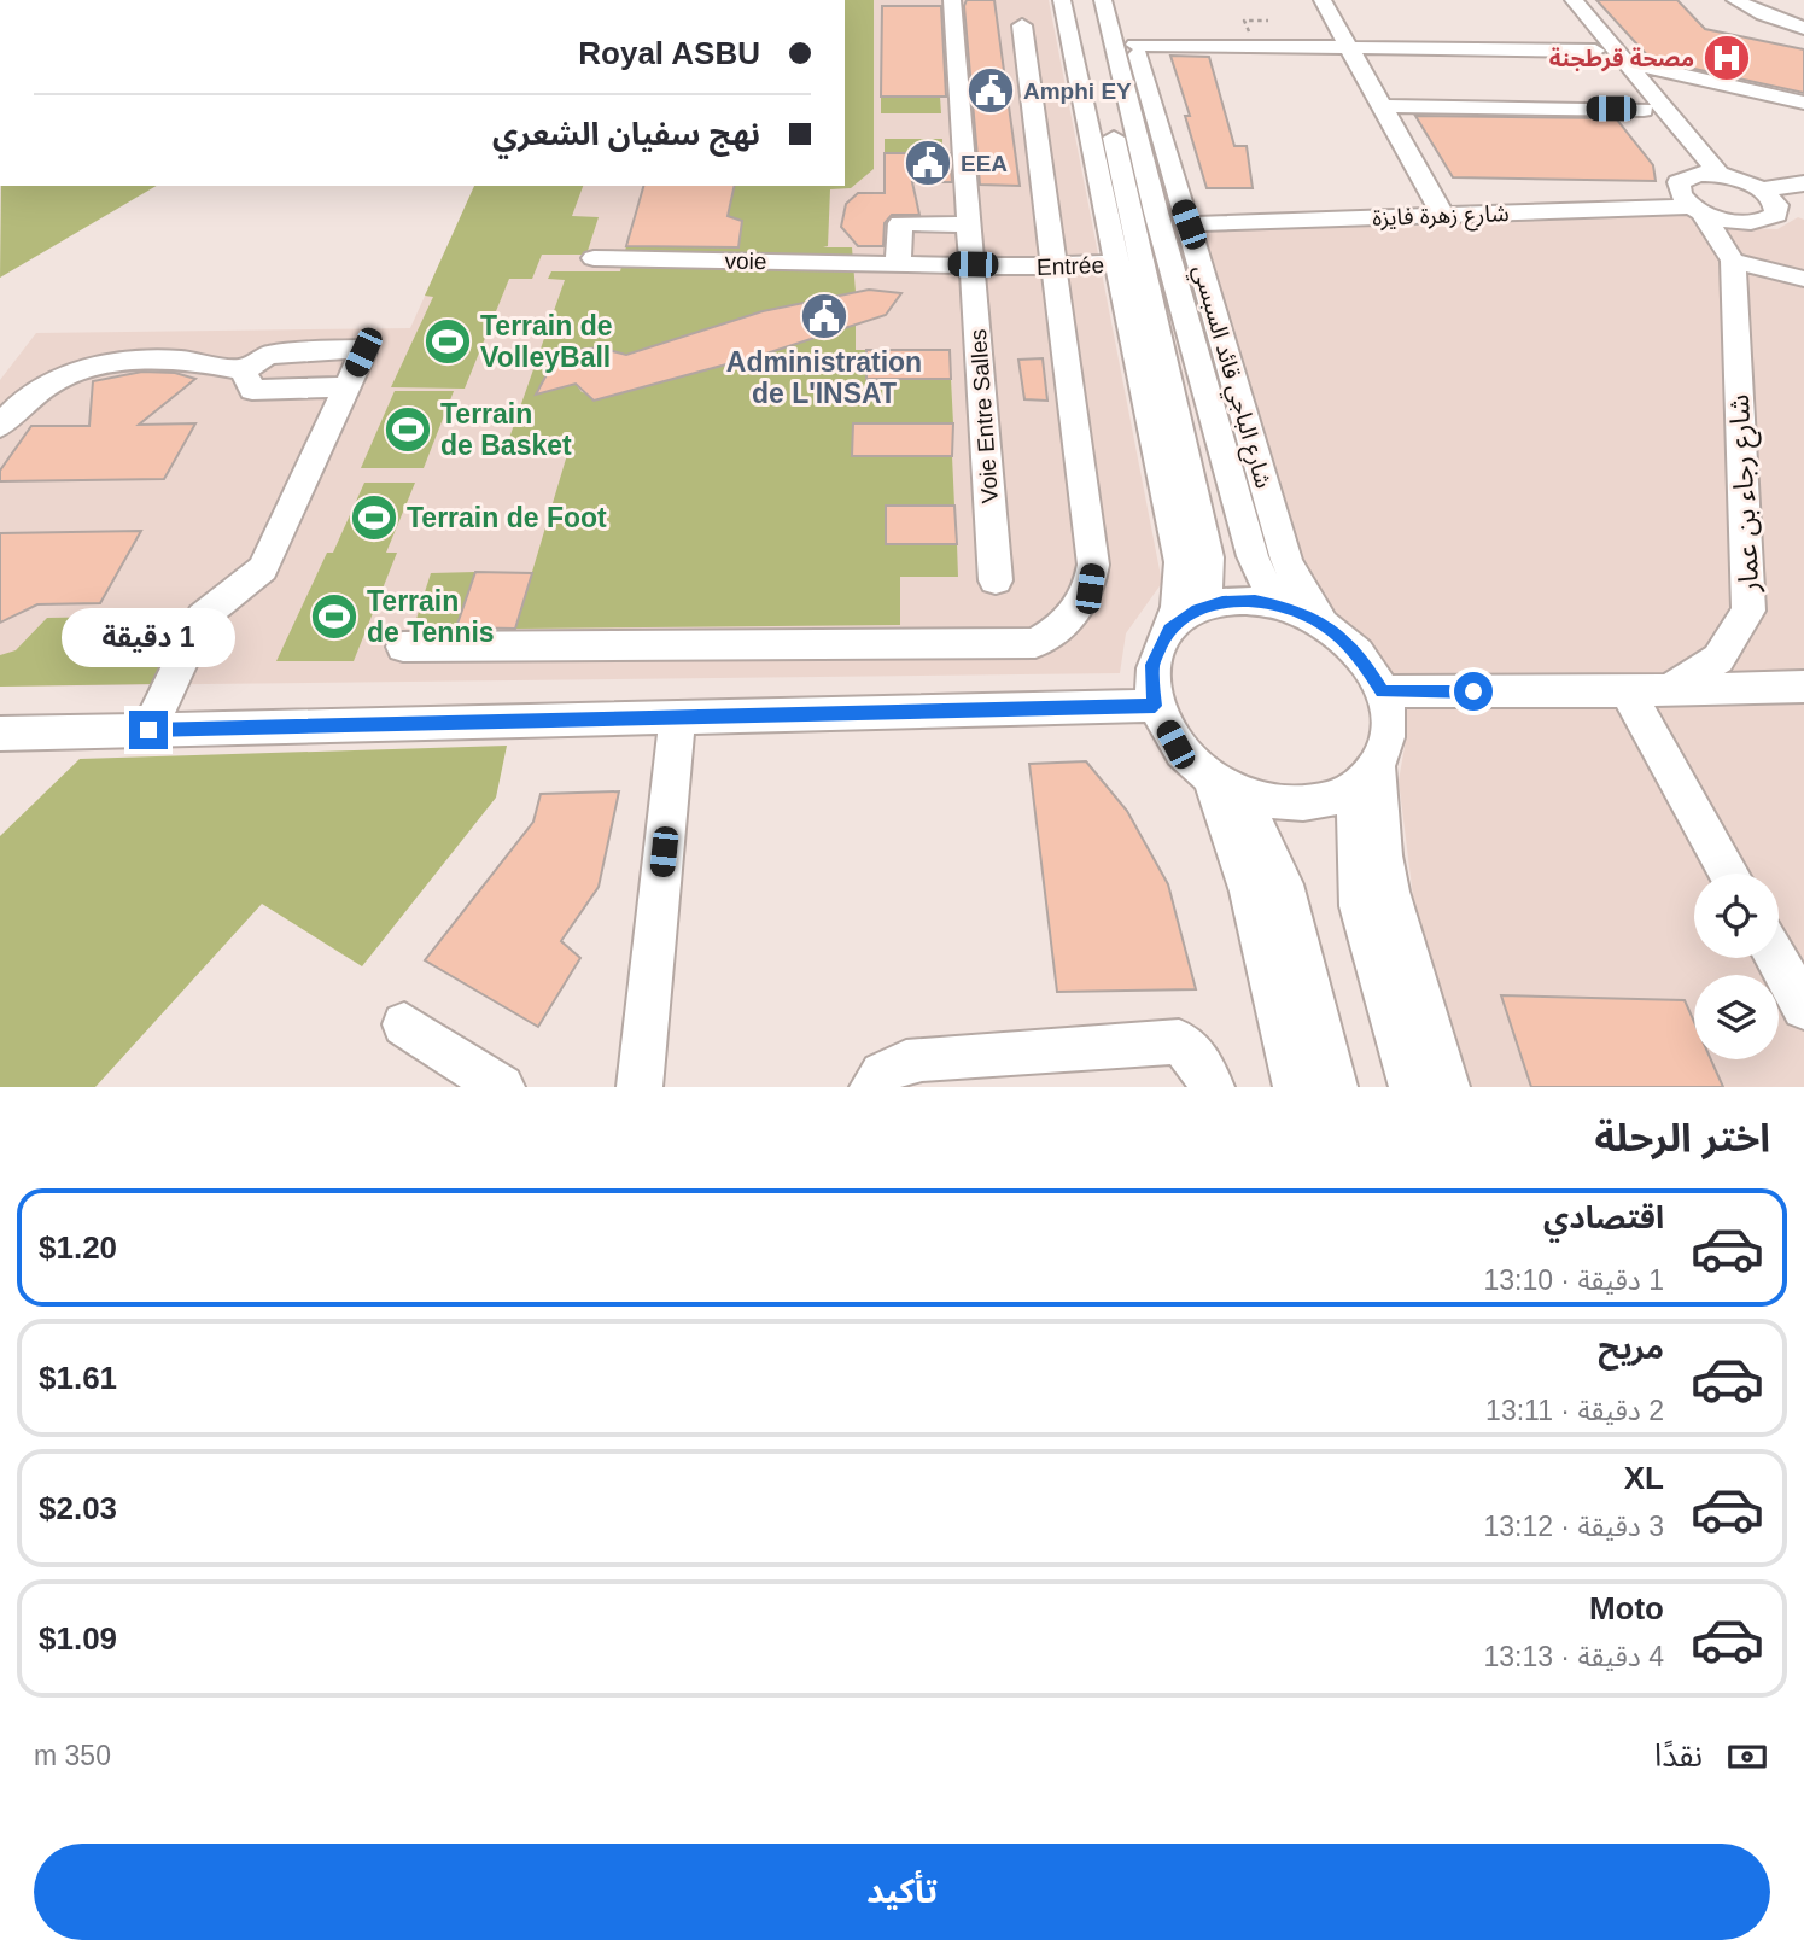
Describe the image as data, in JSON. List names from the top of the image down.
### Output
{
  "streets": {
    "street": [
      "شارع زهرة فايزة",
      "voie",
      "Entrée",
      "شارع الباجي قائد السبسي",
      "Voie Entre Salles",
      "شارع رجاء بن عمار"
    ]
  },
  "crossings": [
    ["شارع زهرة فايزة", "شارع الباجي قائد السبسي"],
    ["Entrée", "Voie Entre Salles"]
  ],
  "places": {
    "hospital": ["مصحة قرطجنة"],
    "public building": ["Amphi EY", "EEA", "Administration de L'INSAT"],
    "sports": [
      "Terrain de VolleyBall",
      "Terrain de Basket",
      "Terrain de Foot",
      "Terrain de Tennis"
    ]
  },
  "page": {
    "banner": ["Royal ASBU", "نهج سفيان الشعري"],
    "bubble": "1 دقيقة",
    "heading": "اختر الرحلة",
    "list": [
      {
        "name": "اقتصادي",
        "note": "1 دقيقة · 13:10",
        "value": "$1.20"
      },
      {
        "name": "مريح",
        "note": "2 دقيقة · 13:11",
        "value": "$1.61"
      },
      {
        "name": "XL",
        "note": "3 دقيقة · 13:12",
        "value": "$2.03"
      },
      {
        "name": "Moto",
        "note": "4 دقيقة · 13:13",
        "value": "$1.09"
      }
    ],
    "pay": ["نقدًا", "350 m"],
    "buttons": "تأكيد"
  }
}
